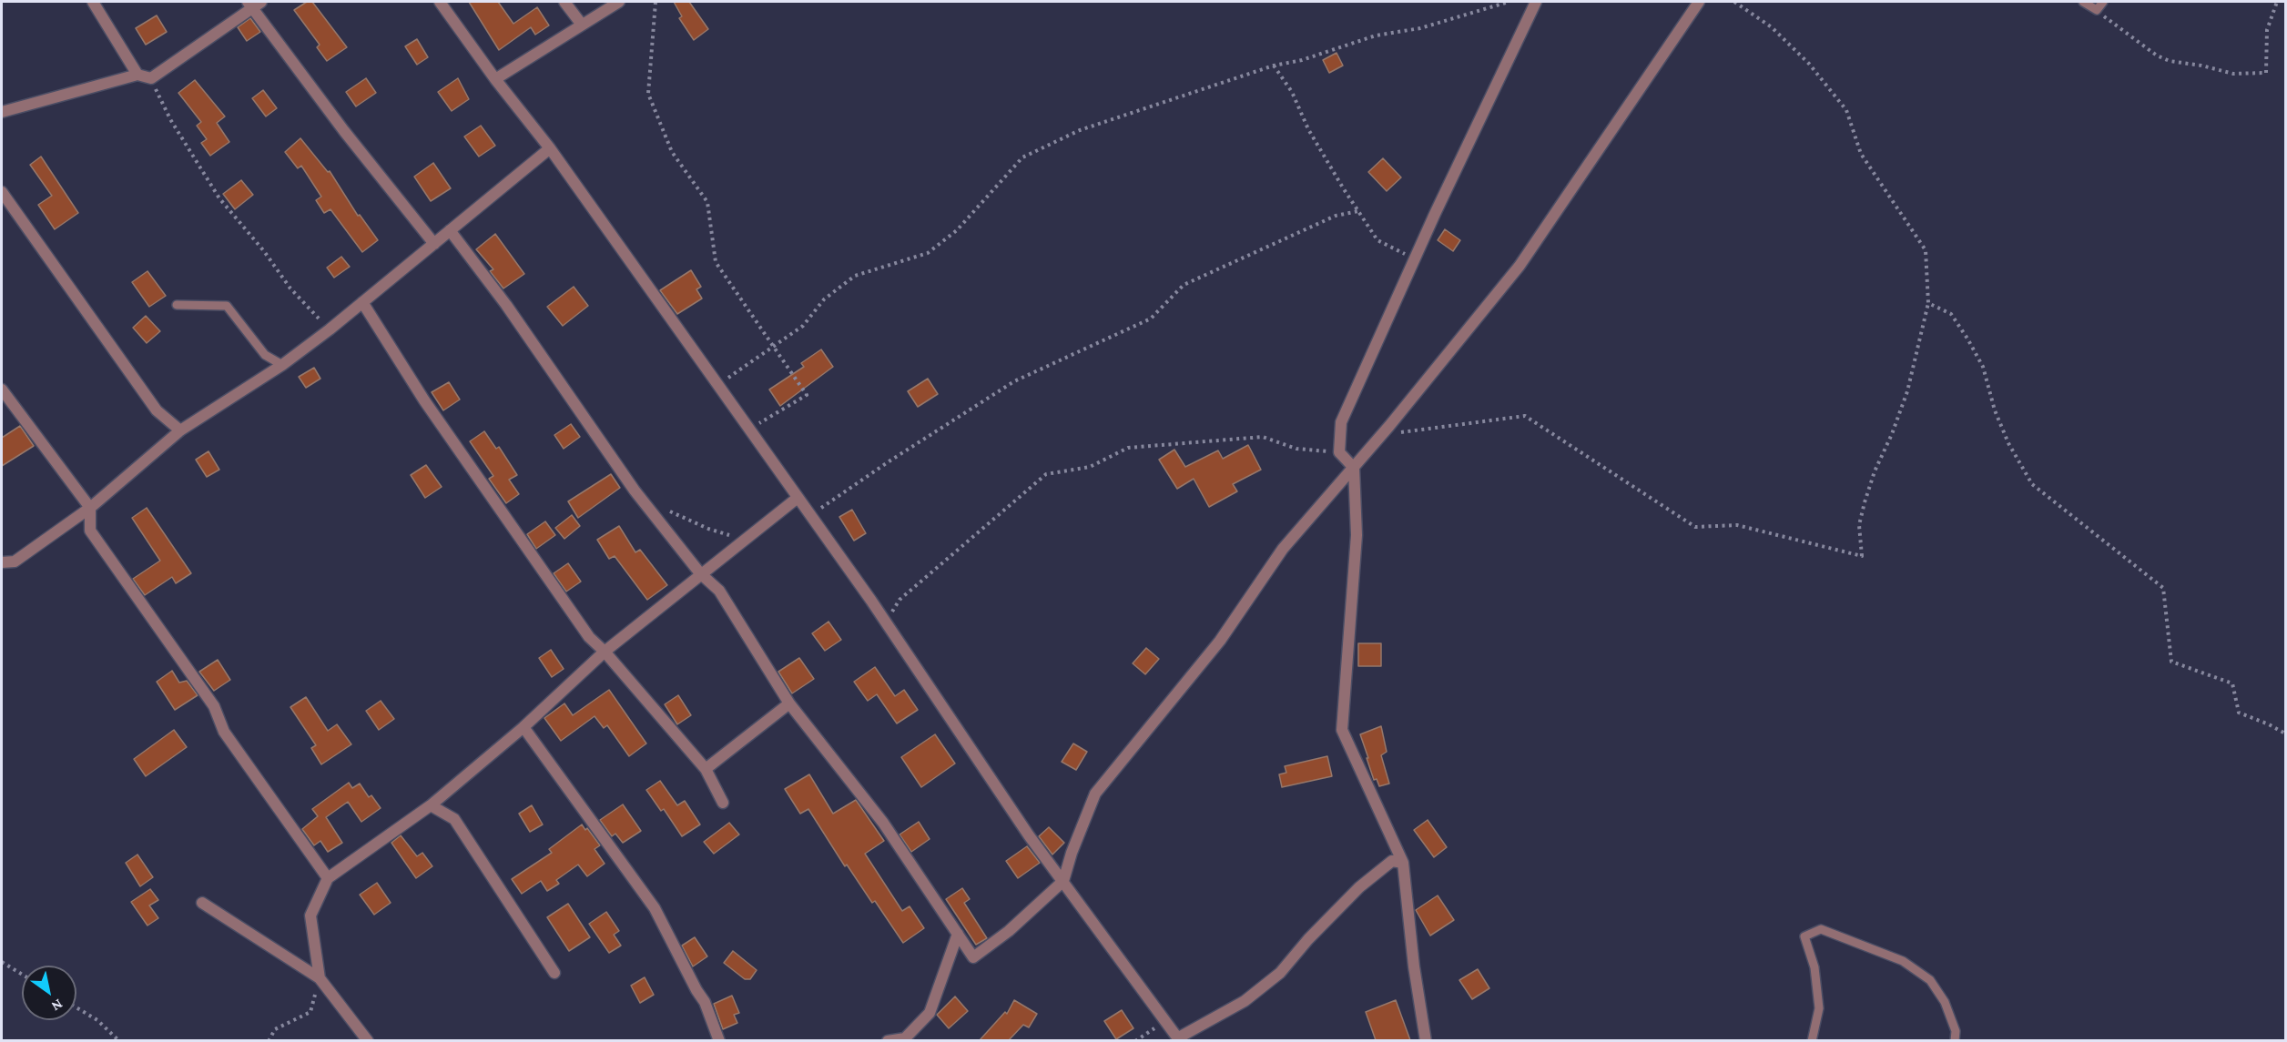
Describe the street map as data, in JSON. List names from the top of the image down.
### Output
{
  "north": "bottom right"
}
